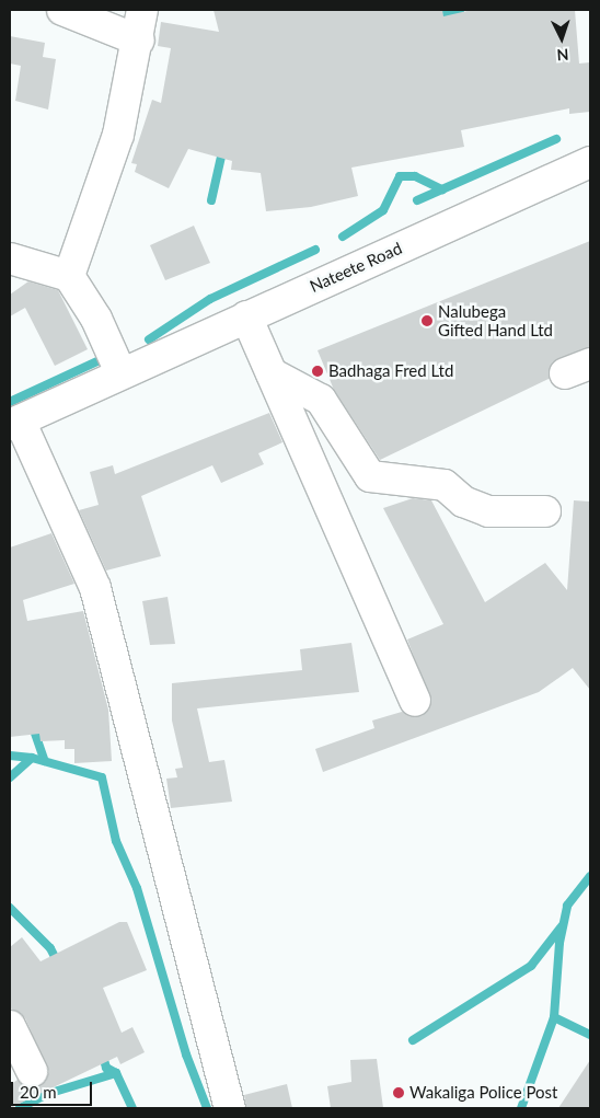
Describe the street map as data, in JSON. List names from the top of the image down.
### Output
{
  "streets": {
    "street": ["Nateete Road"]
  },
  "places": ["Nalubega Gifted Hand Ltd", "Badhaga Fred Ltd", "Wakaliga Police Post"],
  "scale_bar": "20 m",
  "north": "bottom"
}
